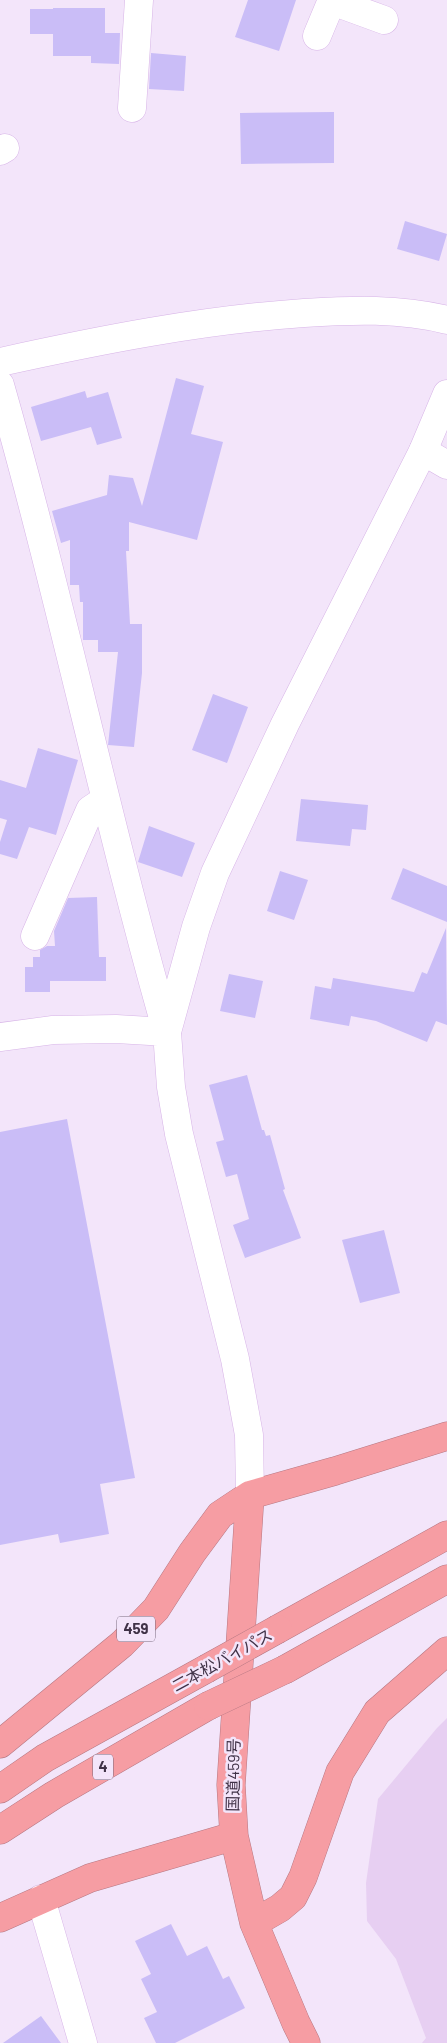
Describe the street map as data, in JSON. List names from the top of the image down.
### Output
{
  "streets": {
    "highway": [
      "459",
      "二本松バイパス",
      "4",
      "国道459号"
    ]
  },
  "crossings": [
    ["459", "国道459号"]
  ]
}
